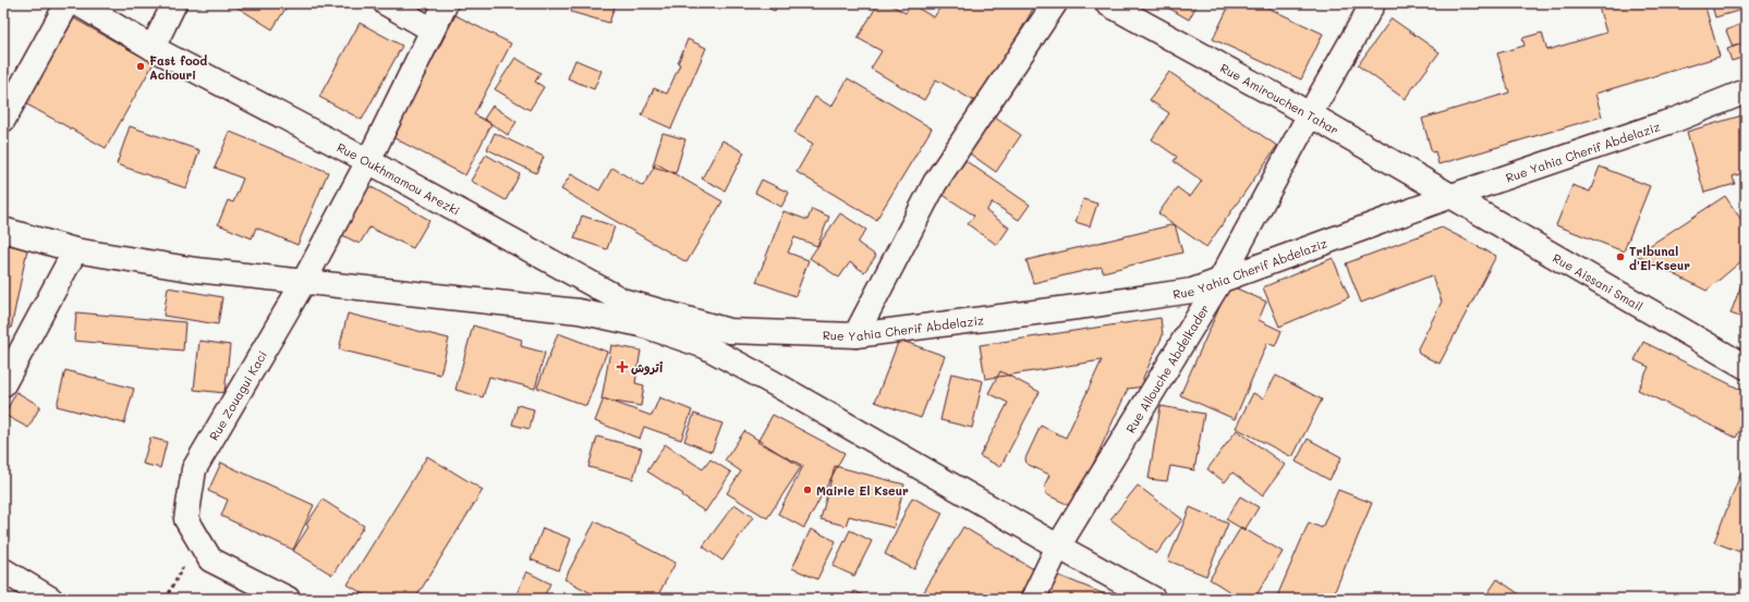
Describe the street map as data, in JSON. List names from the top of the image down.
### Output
{
  "streets": {
    "street": [
      "Rue Amirouchen Tahar",
      "Rue Yahia Cherif Abdelaziz",
      "Rue Oukhmamou Arezki",
      "Rue Aissani Smail",
      "Rue Allouche Abdelkader",
      "Rue Zouagui Kaci"
    ]
  },
  "crossings": [
    ["Rue Amirouchen Tahar", "Rue Yahia Cherif Abdelaziz"],
    ["Rue Amirouchen Tahar", "Rue Aissani Smail"],
    ["Rue Amirouchen Tahar", "Rue Allouche Abdelkader"],
    ["Rue Yahia Cherif Abdelaziz", "Rue Oukhmamou Arezki"],
    ["Rue Yahia Cherif Abdelaziz", "Rue Aissani Smail"],
    ["Rue Yahia Cherif Abdelaziz", "Rue Allouche Abdelkader"],
    ["Rue Oukhmamou Arezki", "Rue Zouagui Kaci"]
  ],
  "places": {
    "other": ["Fast food Achouri", "Tribunal d'El-Kseur", "Mairie El Kseur"],
    "health": ["أتروش"]
  }
}
